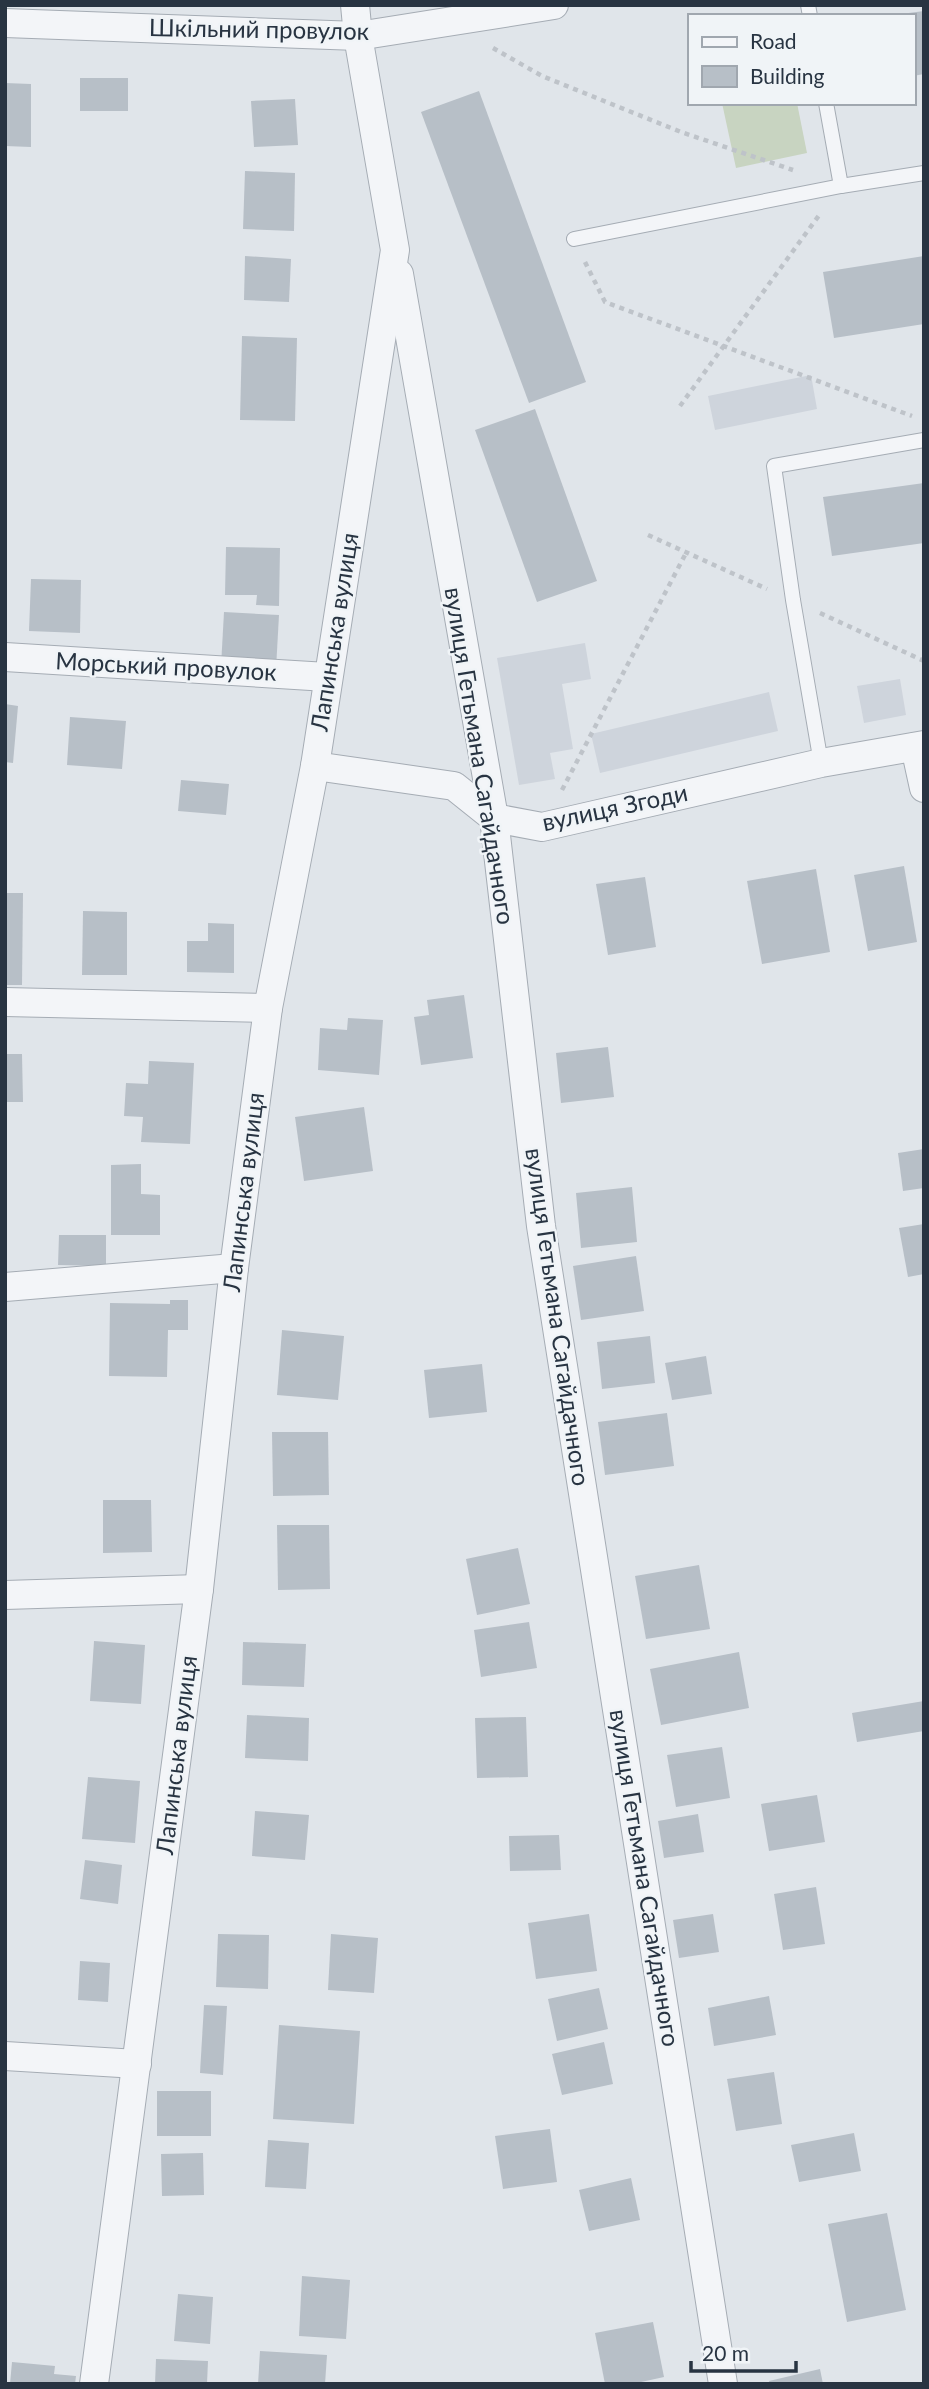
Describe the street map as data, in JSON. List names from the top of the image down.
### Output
{
  "streets": {
    "street": [
      "Шкільний провулок",
      "Лапинська вулиця",
      "Морський провулок",
      "вулиця Гетьмана Сагайдачного",
      "вулиця Згоди"
    ]
  },
  "crossings": [
    ["Шкільний провулок", "Лапинська вулиця"],
    ["Лапинська вулиця", "Морський провулок"],
    ["Лапинська вулиця", "вулиця Гетьмана Сагайдачного"],
    ["Лапинська вулиця", "вулиця Згоди"],
    ["вулиця Гетьмана Сагайдачного", "вулиця Згоди"]
  ],
  "legend": ["Road", "Building"],
  "scale_bar": "20 m"
}
